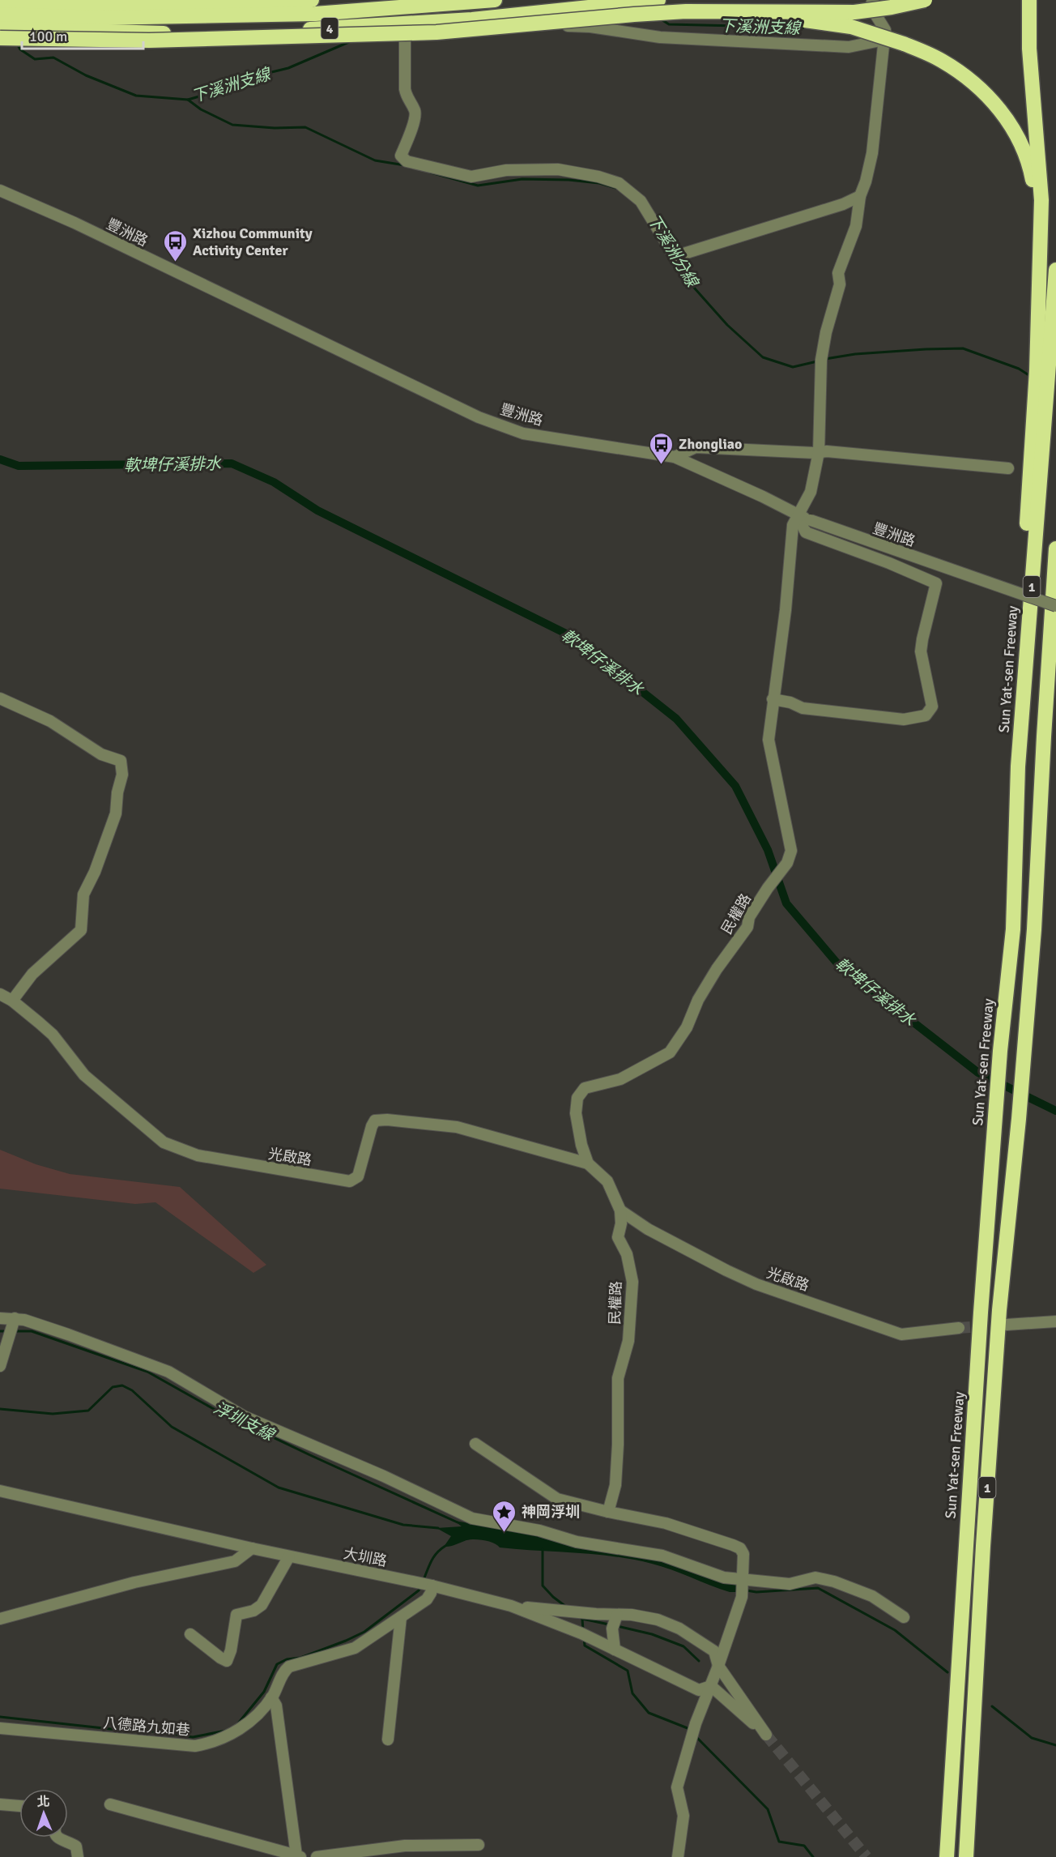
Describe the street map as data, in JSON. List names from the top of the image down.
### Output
{
  "streets": {
    "highway": ["4", "1", "Sun Yat-sen Freeway"],
    "street": [
      "豐洲路",
      "民權路",
      "光啟路",
      "大圳路",
      "八德路九如巷"
    ]
  },
  "crossings": [
    ["民權路", "光啟路"],
    ["大圳路", "八德路九如巷"]
  ],
  "water": [
    "下溪洲支線",
    "下溪洲分線",
    "軟埤仔溪排水",
    "浮圳支線"
  ],
  "places": {
    "bus stop": ["Xizhou Community Activity Center", "Zhongliao"],
    "place": ["神岡浮圳"]
  },
  "scale_bar": "100 m",
  "north": "top"
}
